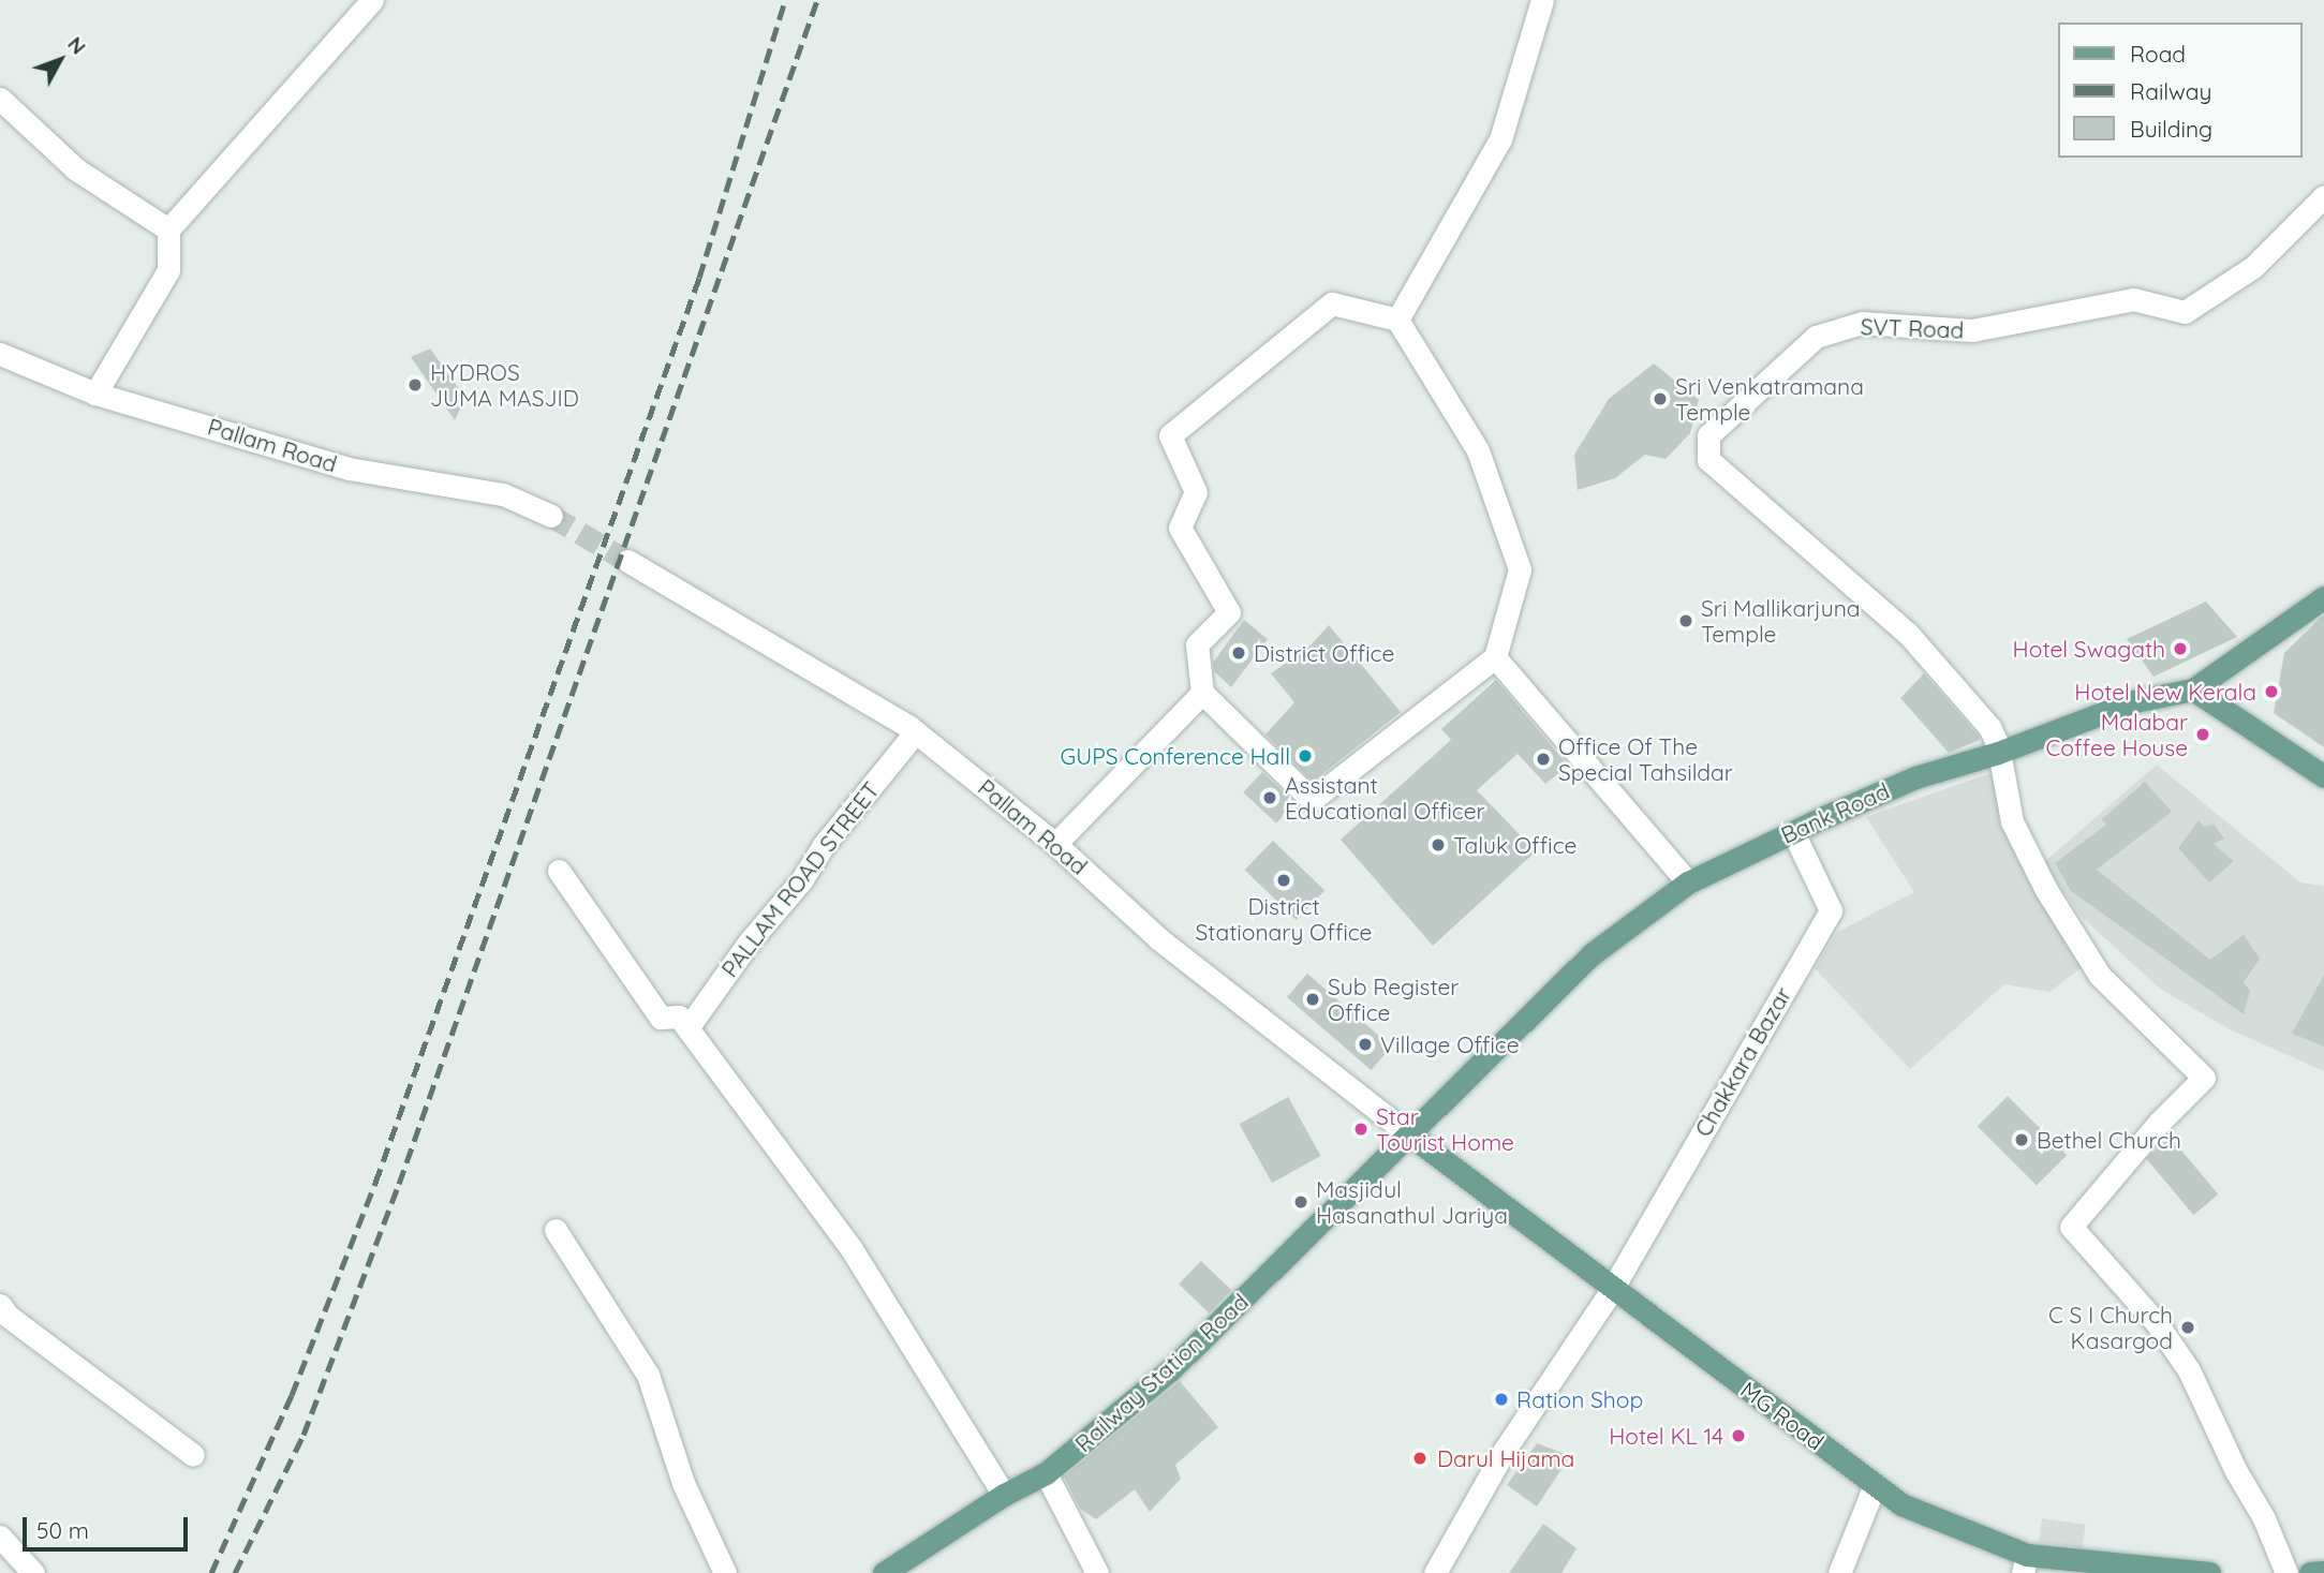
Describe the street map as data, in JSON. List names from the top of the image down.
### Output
{
  "streets": {
    "main road": ["Bank Road", "Railway Station Road", "MG Road"],
    "street": [
      "SVT Road",
      "Pallam Road",
      "PALLAM ROAD STREET",
      "Chakkara Bazar"
    ]
  },
  "crossings": [
    ["SVT Road", "Bank Road"],
    ["Pallam Road", "Bank Road"],
    ["Pallam Road", "PALLAM ROAD STREET"],
    ["Pallam Road", "Railway Station Road"],
    ["Pallam Road", "MG Road"],
    ["Bank Road", "Chakkara Bazar"],
    ["Bank Road", "Railway Station Road"],
    ["Bank Road", "MG Road"],
    ["Chakkara Bazar", "MG Road"],
    ["Railway Station Road", "MG Road"]
  ],
  "places": [
    "HYDROS JUMA MASJID",
    "Sri Venkatramana Temple",
    "Sri Mallikarjuna Temple",
    "Hotel Swagath",
    "District Office",
    "Hotel New Kerala",
    "Malabar Coffee House",
    "GUPS Conference Hall",
    "Office Of The Special Tahsildar",
    "Assistant Educational Officer",
    "Taluk Office",
    "District Stationary Office",
    "Sub Register Office",
    "Village Office",
    "Star Tourist Home",
    "Bethel Church",
    "Masjidul Hasanathul Jariya",
    "C S I Church Kasargod",
    "Ration Shop",
    "Hotel KL 14",
    "Darul Hijama"
  ],
  "legend": ["Road", "Railway", "Building"],
  "scale_bar": "50 m",
  "north": "top right"
}
